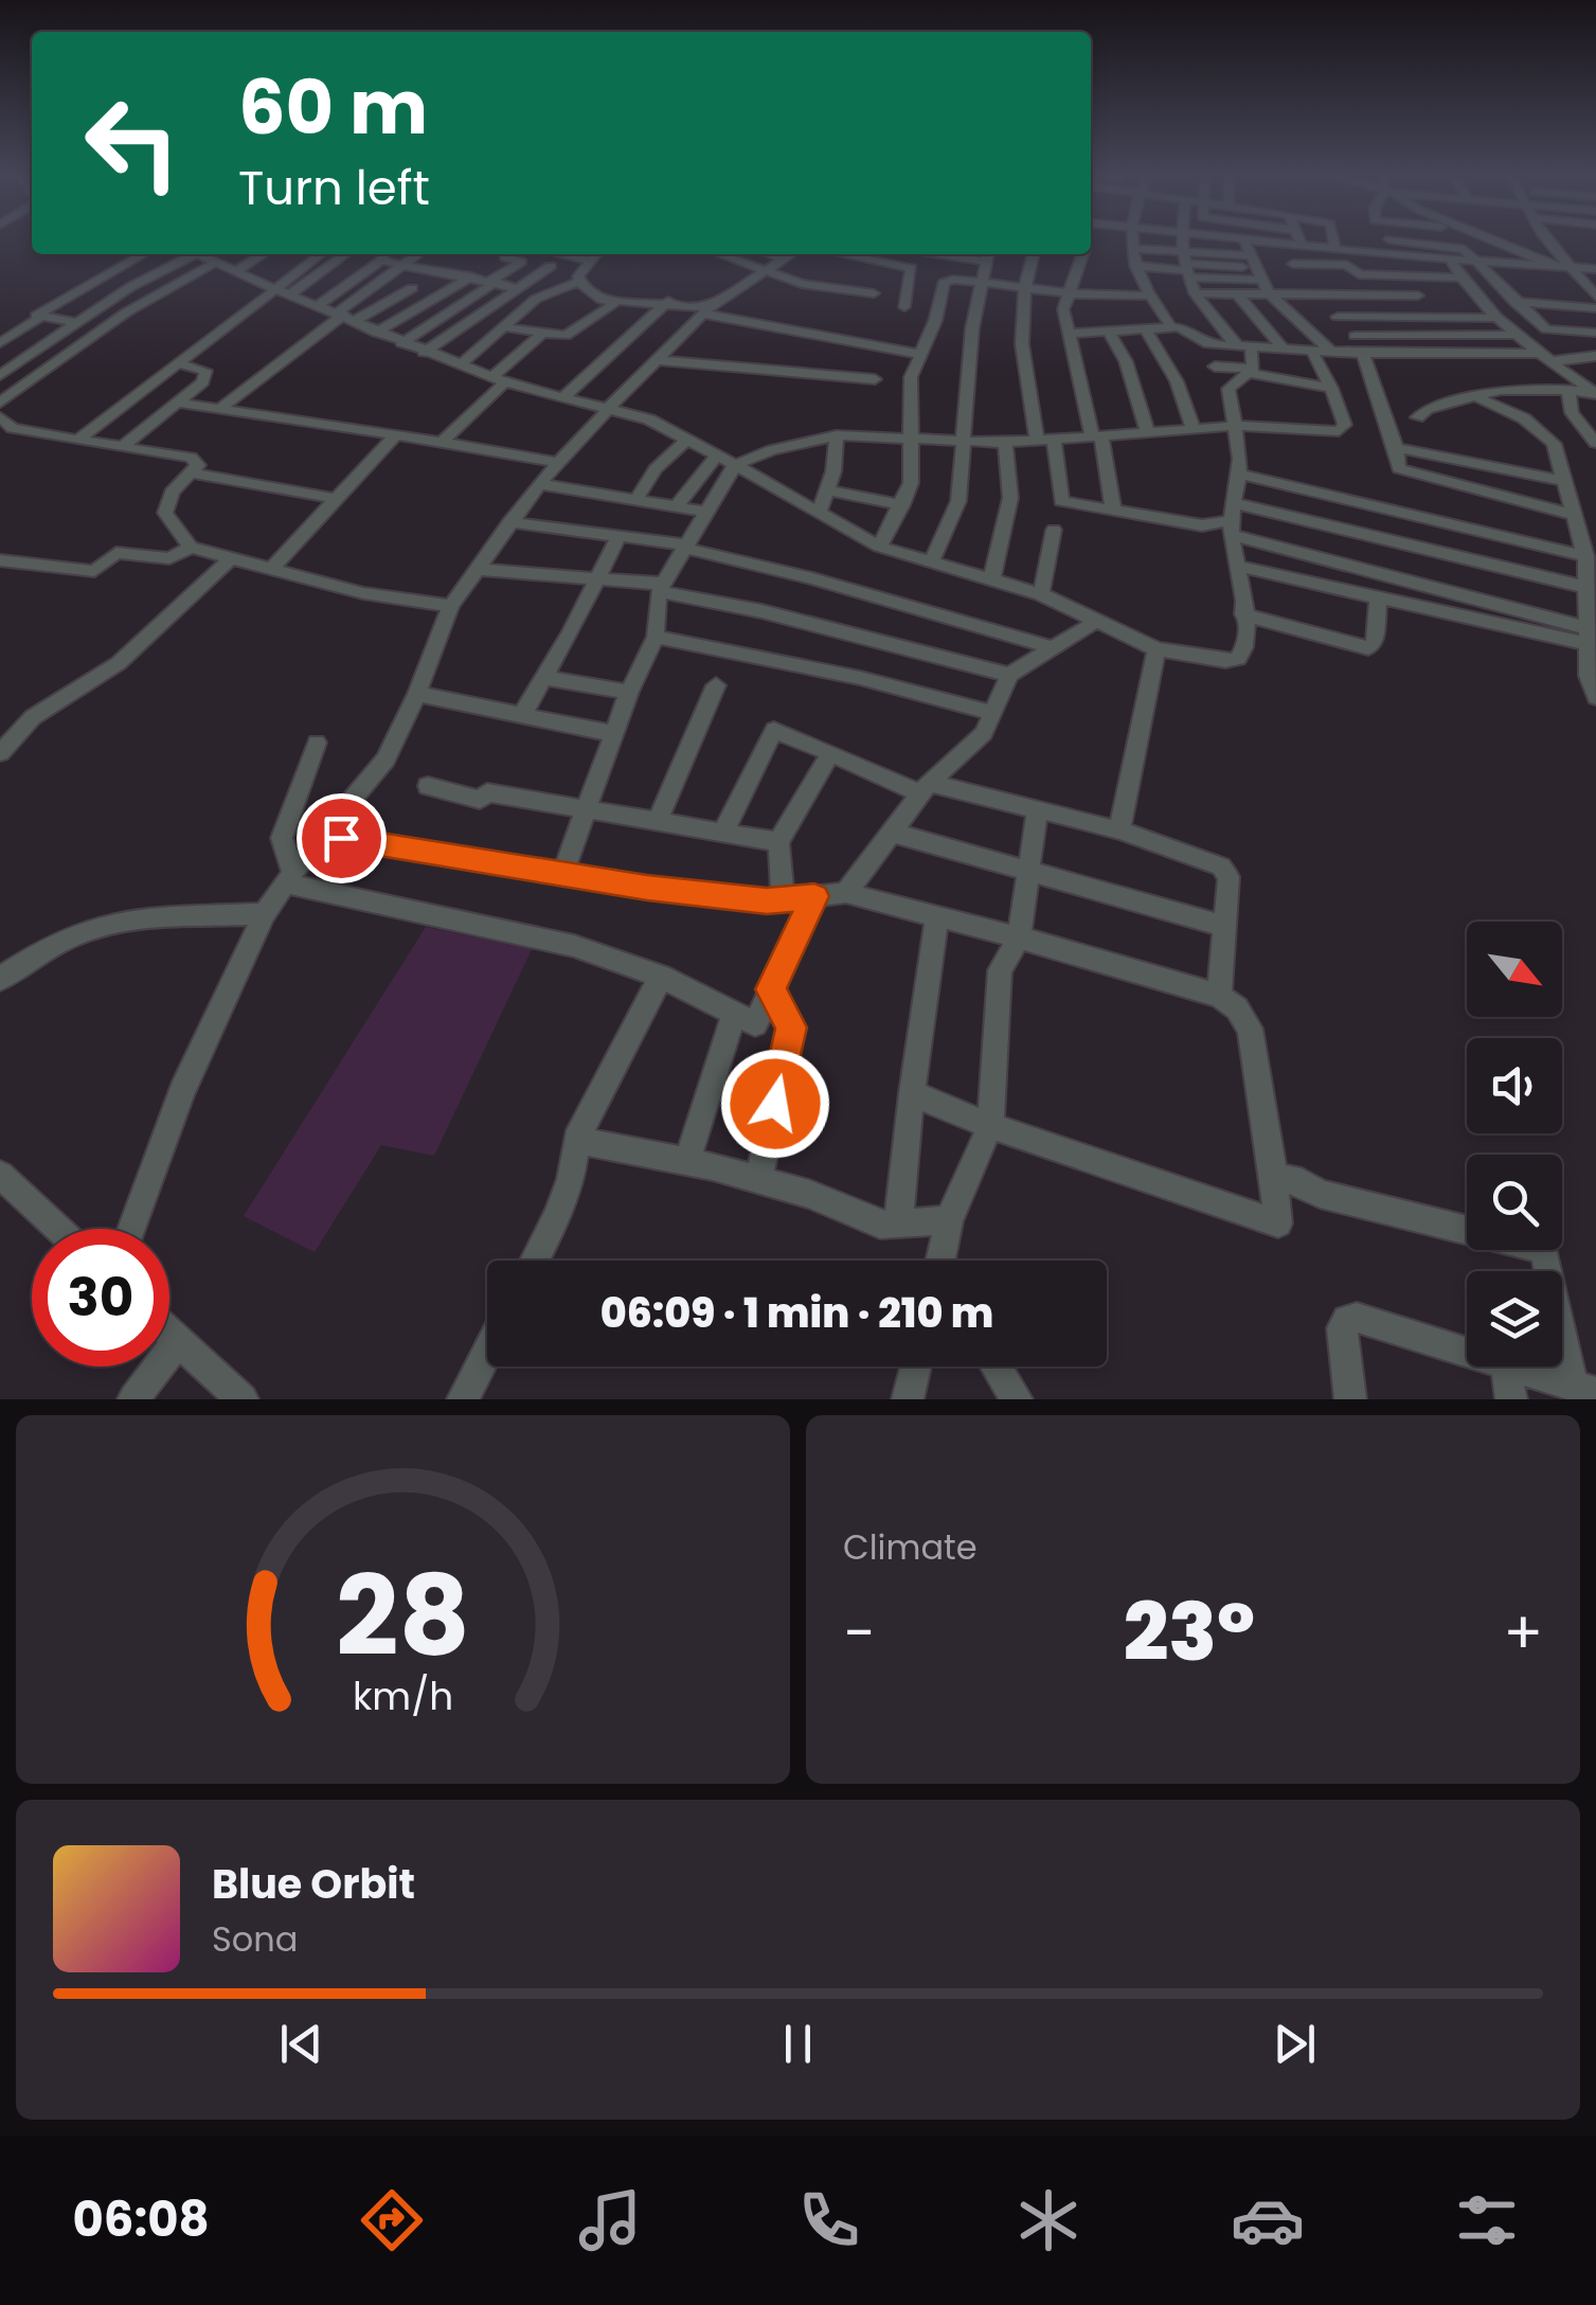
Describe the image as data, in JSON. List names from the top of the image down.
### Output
{
  "north": "bottom right",
  "page": {
    "turn": ["60 m", "Turn left"],
    "limit": "30",
    "trip": "06:09 · 1 min · 210 m",
    "tile": "Climate",
    "heat": ["−", "23°", "+"],
    "song": ["Blue Orbit", "Sona"],
    "tabs": "06:08",
    "gauge": ["28", "km/h"]
  }
}
